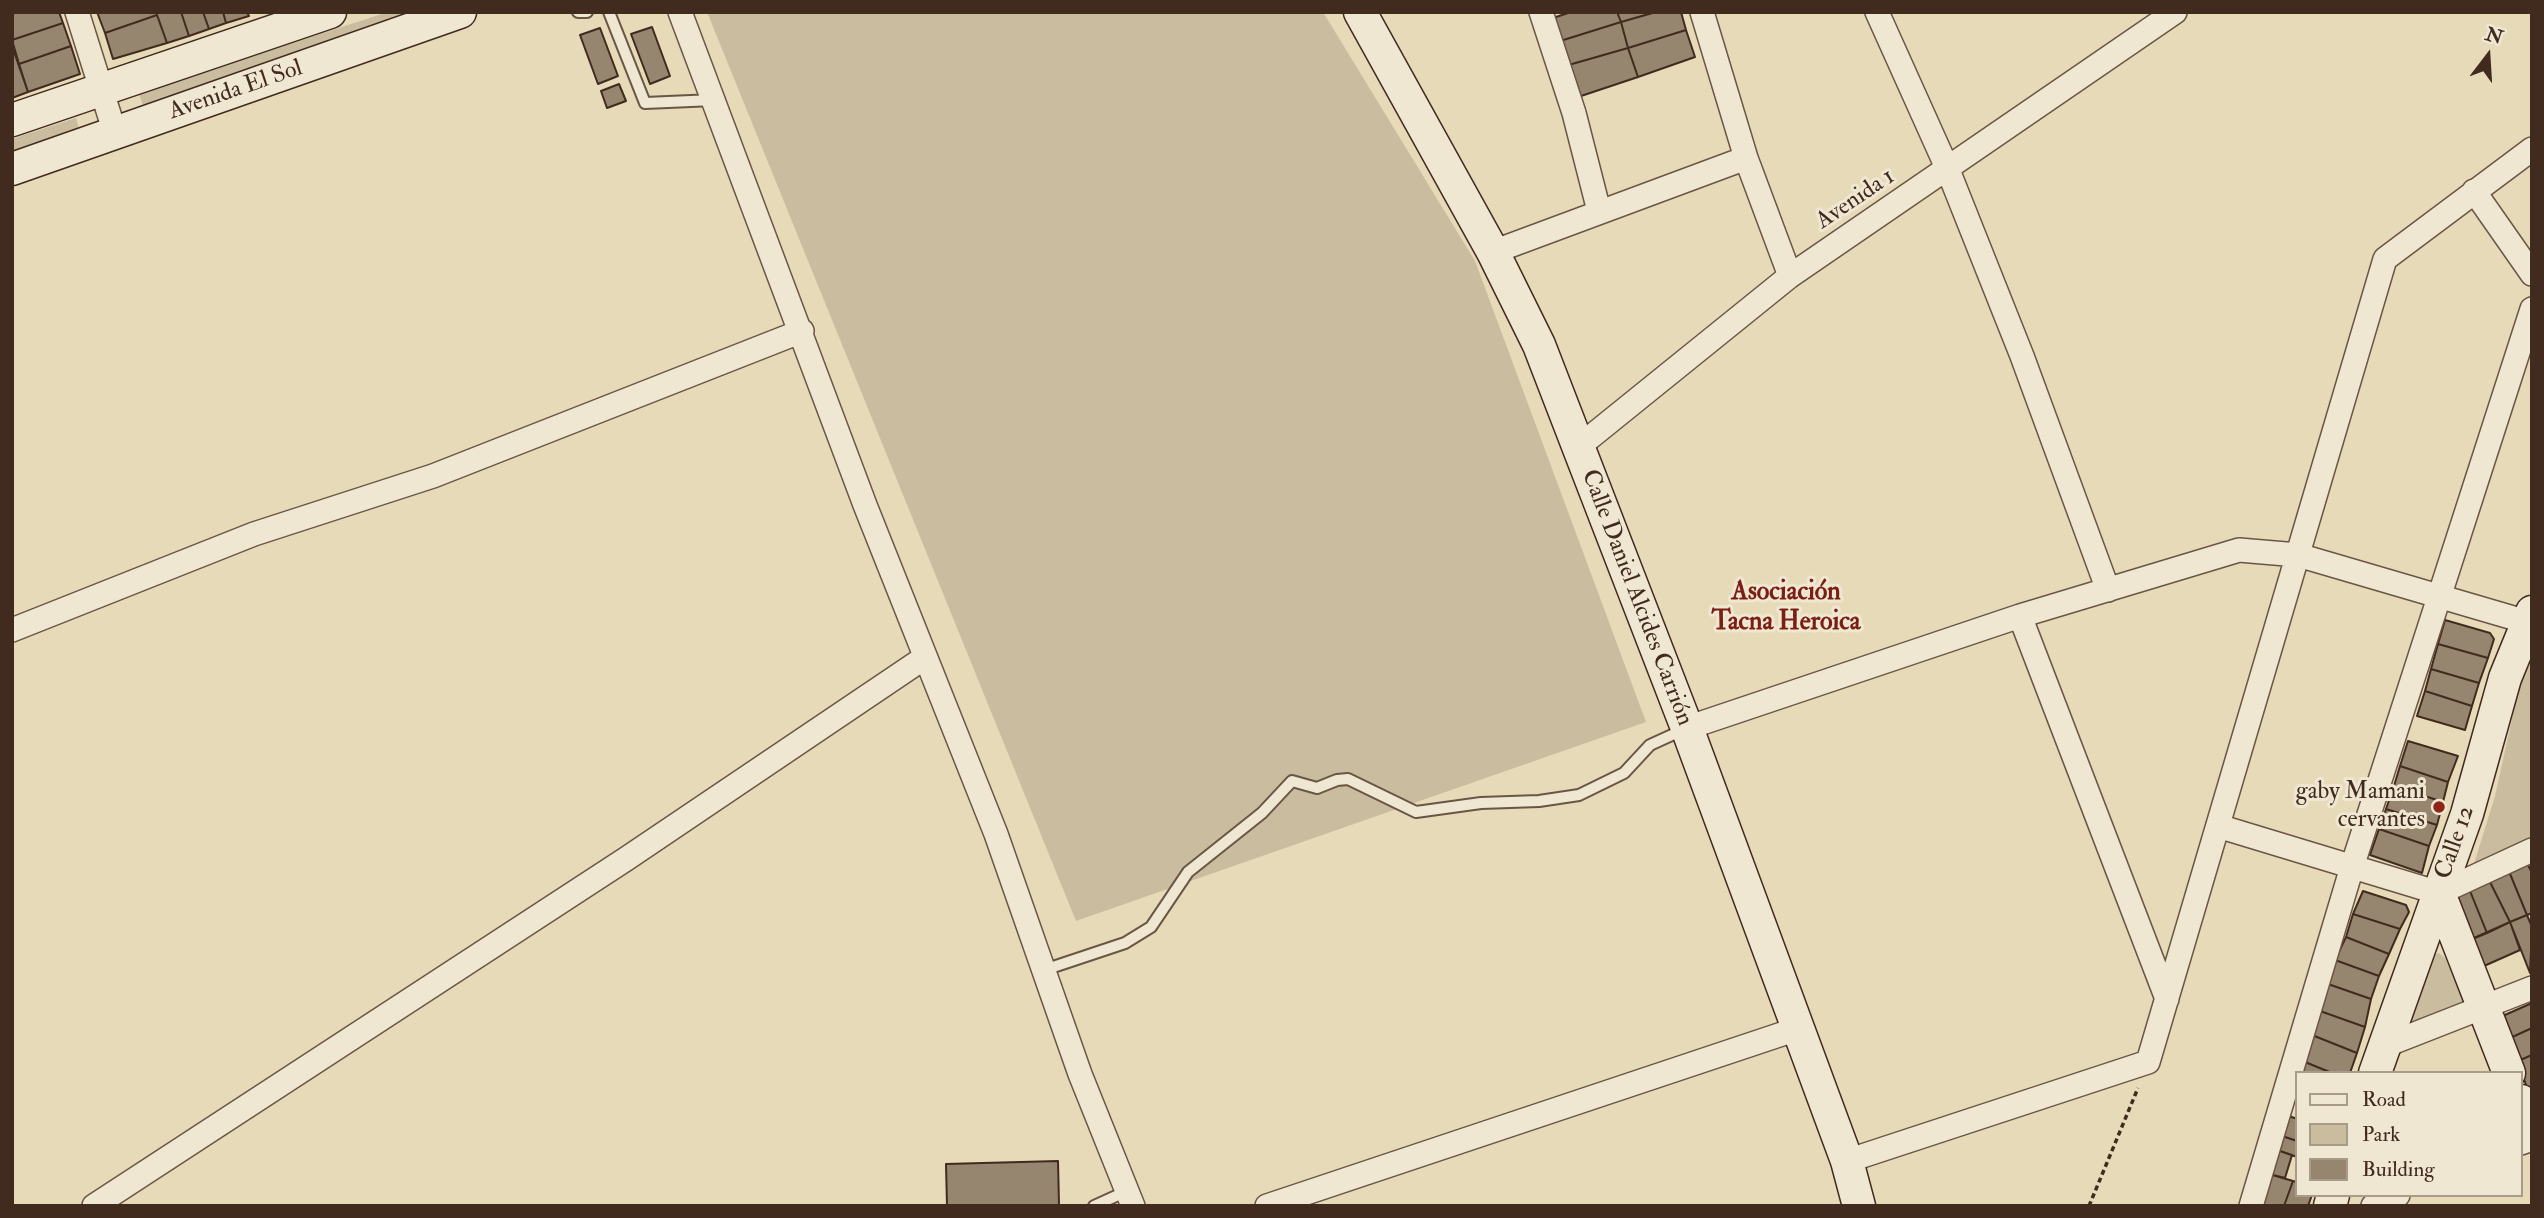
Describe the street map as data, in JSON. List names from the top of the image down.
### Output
{
  "streets": {
    "street": [
      "Avenida El Sol",
      "Avenida 1",
      "Calle Daniel Alcides Carrión",
      "Calle 12"
    ]
  },
  "crossings": [
    ["Avenida 1", "Calle Daniel Alcides Carrión"]
  ],
  "districts": ["Asociación Tacna Heroica"],
  "places": ["gaby Mamani cervantes"],
  "legend": ["Road", "Park", "Building"],
  "north": "top"
}
